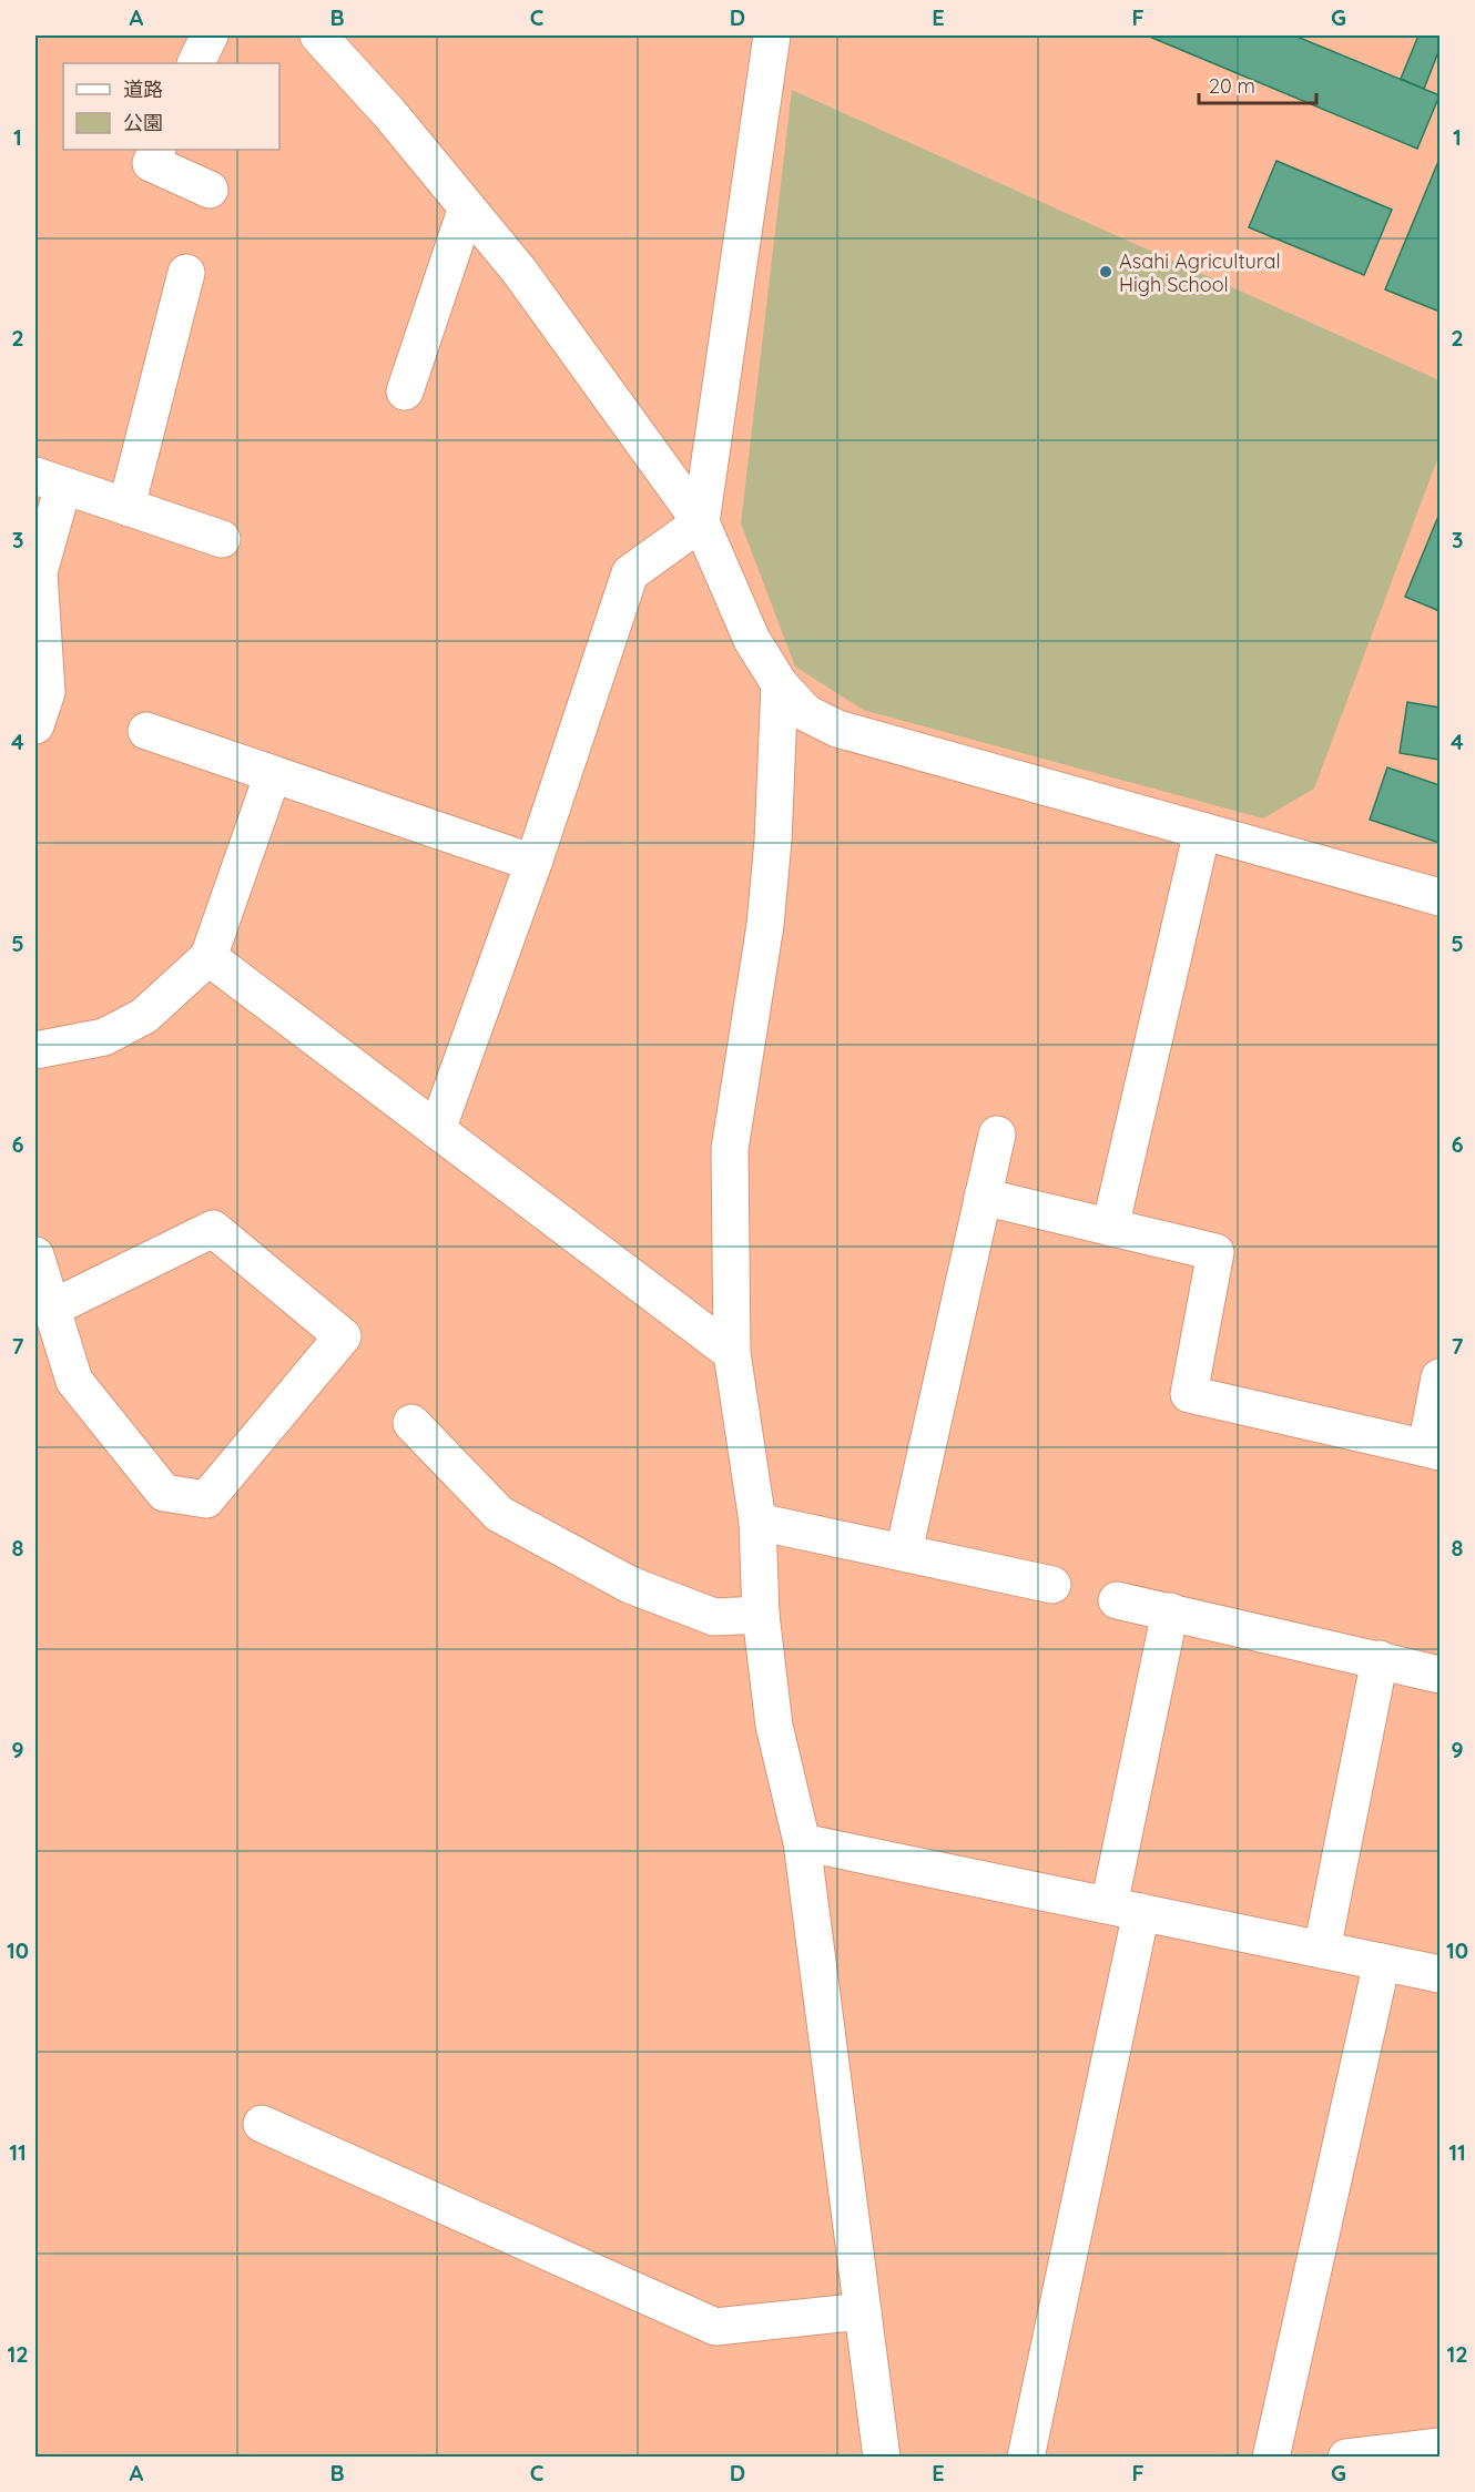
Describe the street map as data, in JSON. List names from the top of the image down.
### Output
{
  "places": ["Asahi Agricultural High School"],
  "legend": ["道路", "公園"],
  "scale_bar": "20 m",
  "grid": {
    "columns": [
      "A",
      "B",
      "C",
      "D",
      "E",
      "F",
      "G"
    ],
    "rows": [
      "1",
      "2",
      "3",
      "4",
      "5",
      "6",
      "7",
      "8",
      "9",
      "10",
      "11",
      "12"
    ]
  }
}
